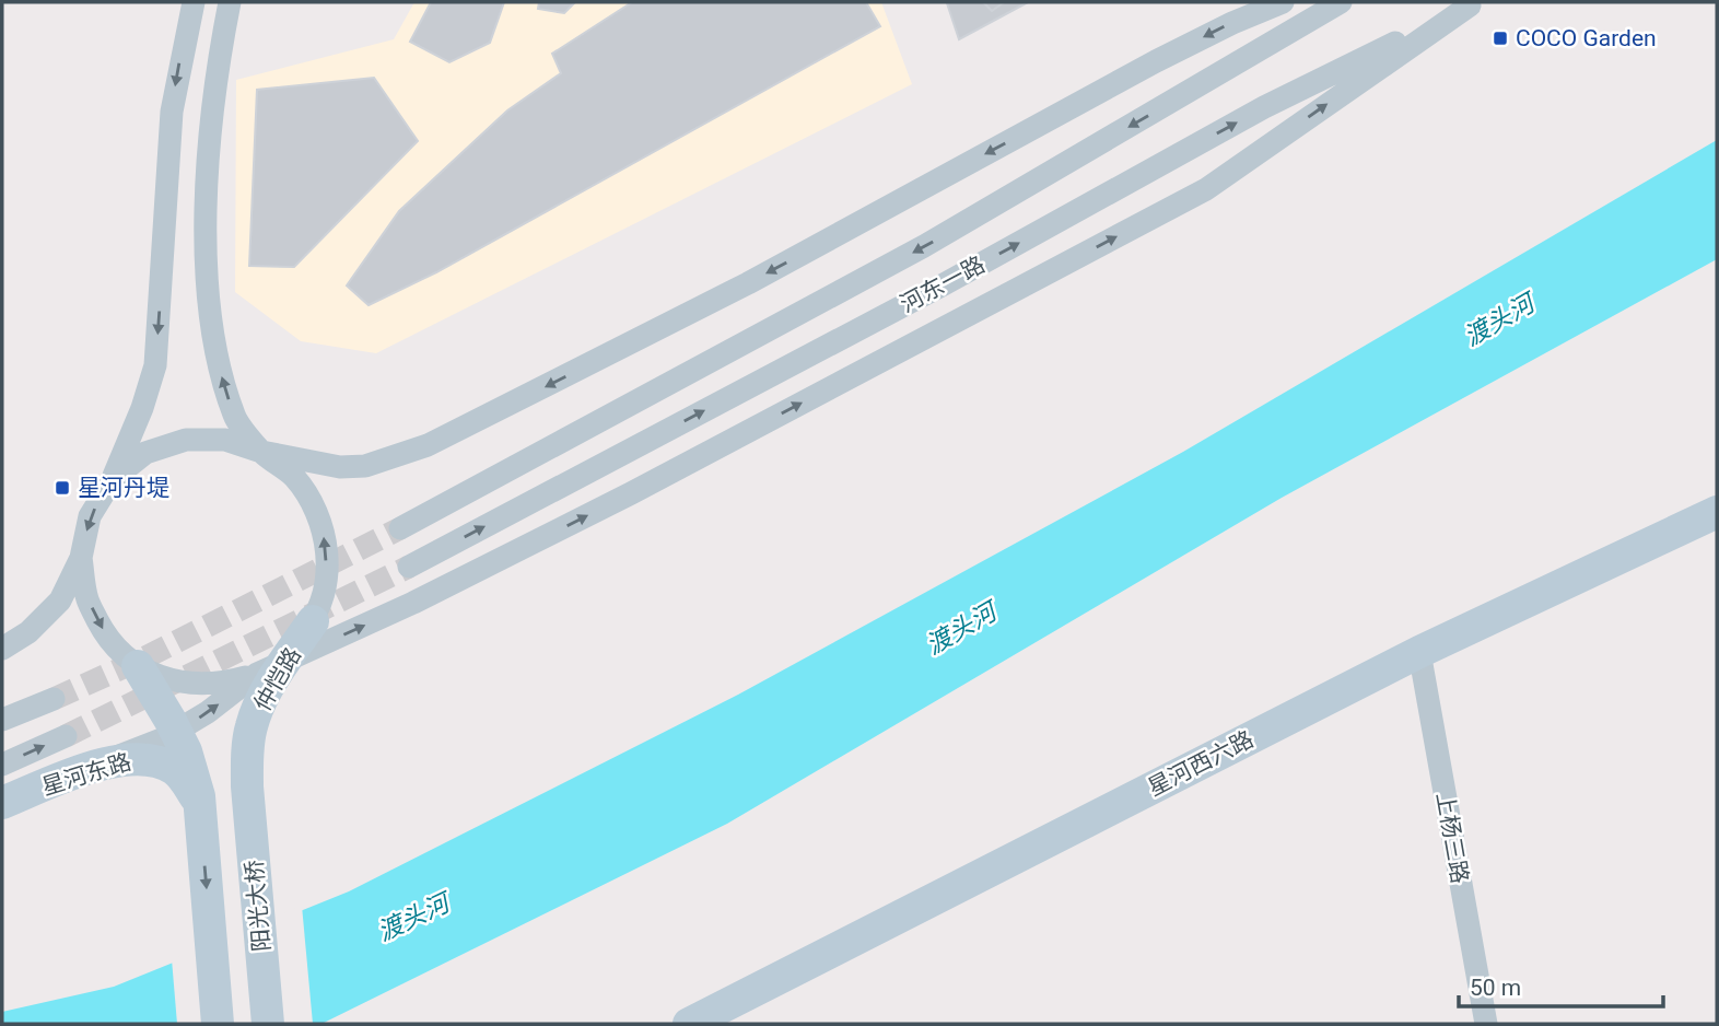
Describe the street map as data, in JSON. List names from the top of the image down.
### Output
{
  "streets": {
    "street": [
      "河东一路",
      "仲恺路",
      "星河西六路",
      "星河东路",
      "上杨三路",
      "阳光大桥"
    ]
  },
  "crossings": [
    ["仲恺路", "阳光大桥"],
    ["星河西六路", "上杨三路"]
  ],
  "water": ["渡头河"],
  "places": {
    "transit": ["COCO Garden", "星河丹堤"]
  },
  "scale_bar": "50 m"
}
